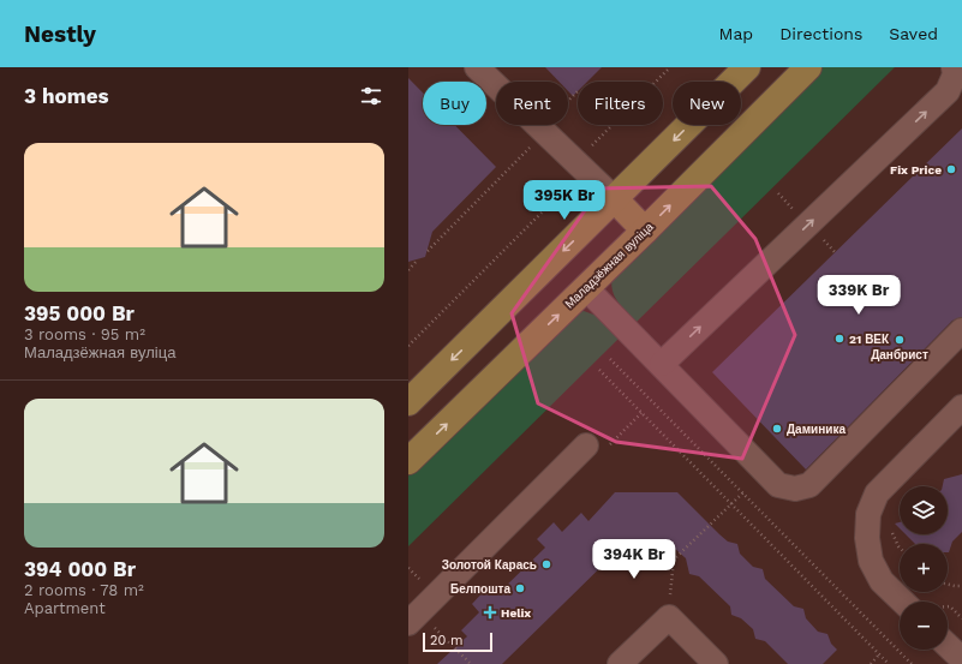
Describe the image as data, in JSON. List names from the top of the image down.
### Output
{
  "streets": {
    "main road": ["Маладзёжная вуліца"]
  },
  "places": {
    "other": [
      "Fix Price",
      "21 ВЕК",
      "Данбрист",
      "Даминика",
      "Золотой Карась",
      "Белпошта"
    ],
    "health": ["Helix"]
  },
  "scale_bar": "20 m",
  "page": {
    "header": "Nestly",
    "nav": ["Map", "Directions", "Saved"],
    "heading": "3 homes",
    "chip": [
      "Buy",
      "Rent",
      "Filters",
      "New"
    ],
    "list": [
      {
        "name": "395 000 Br",
        "note": "3 rooms · 95 m² · Маладзёжная вуліца"
      },
      {
        "name": "394 000 Br",
        "note": "2 rooms · 78 m² · Apartment"
      }
    ],
    "price": ["395K Br", "339K Br", "394K Br"],
    "map_buttons": ["+", "−"],
    "scale": "20 m"
  }
}
